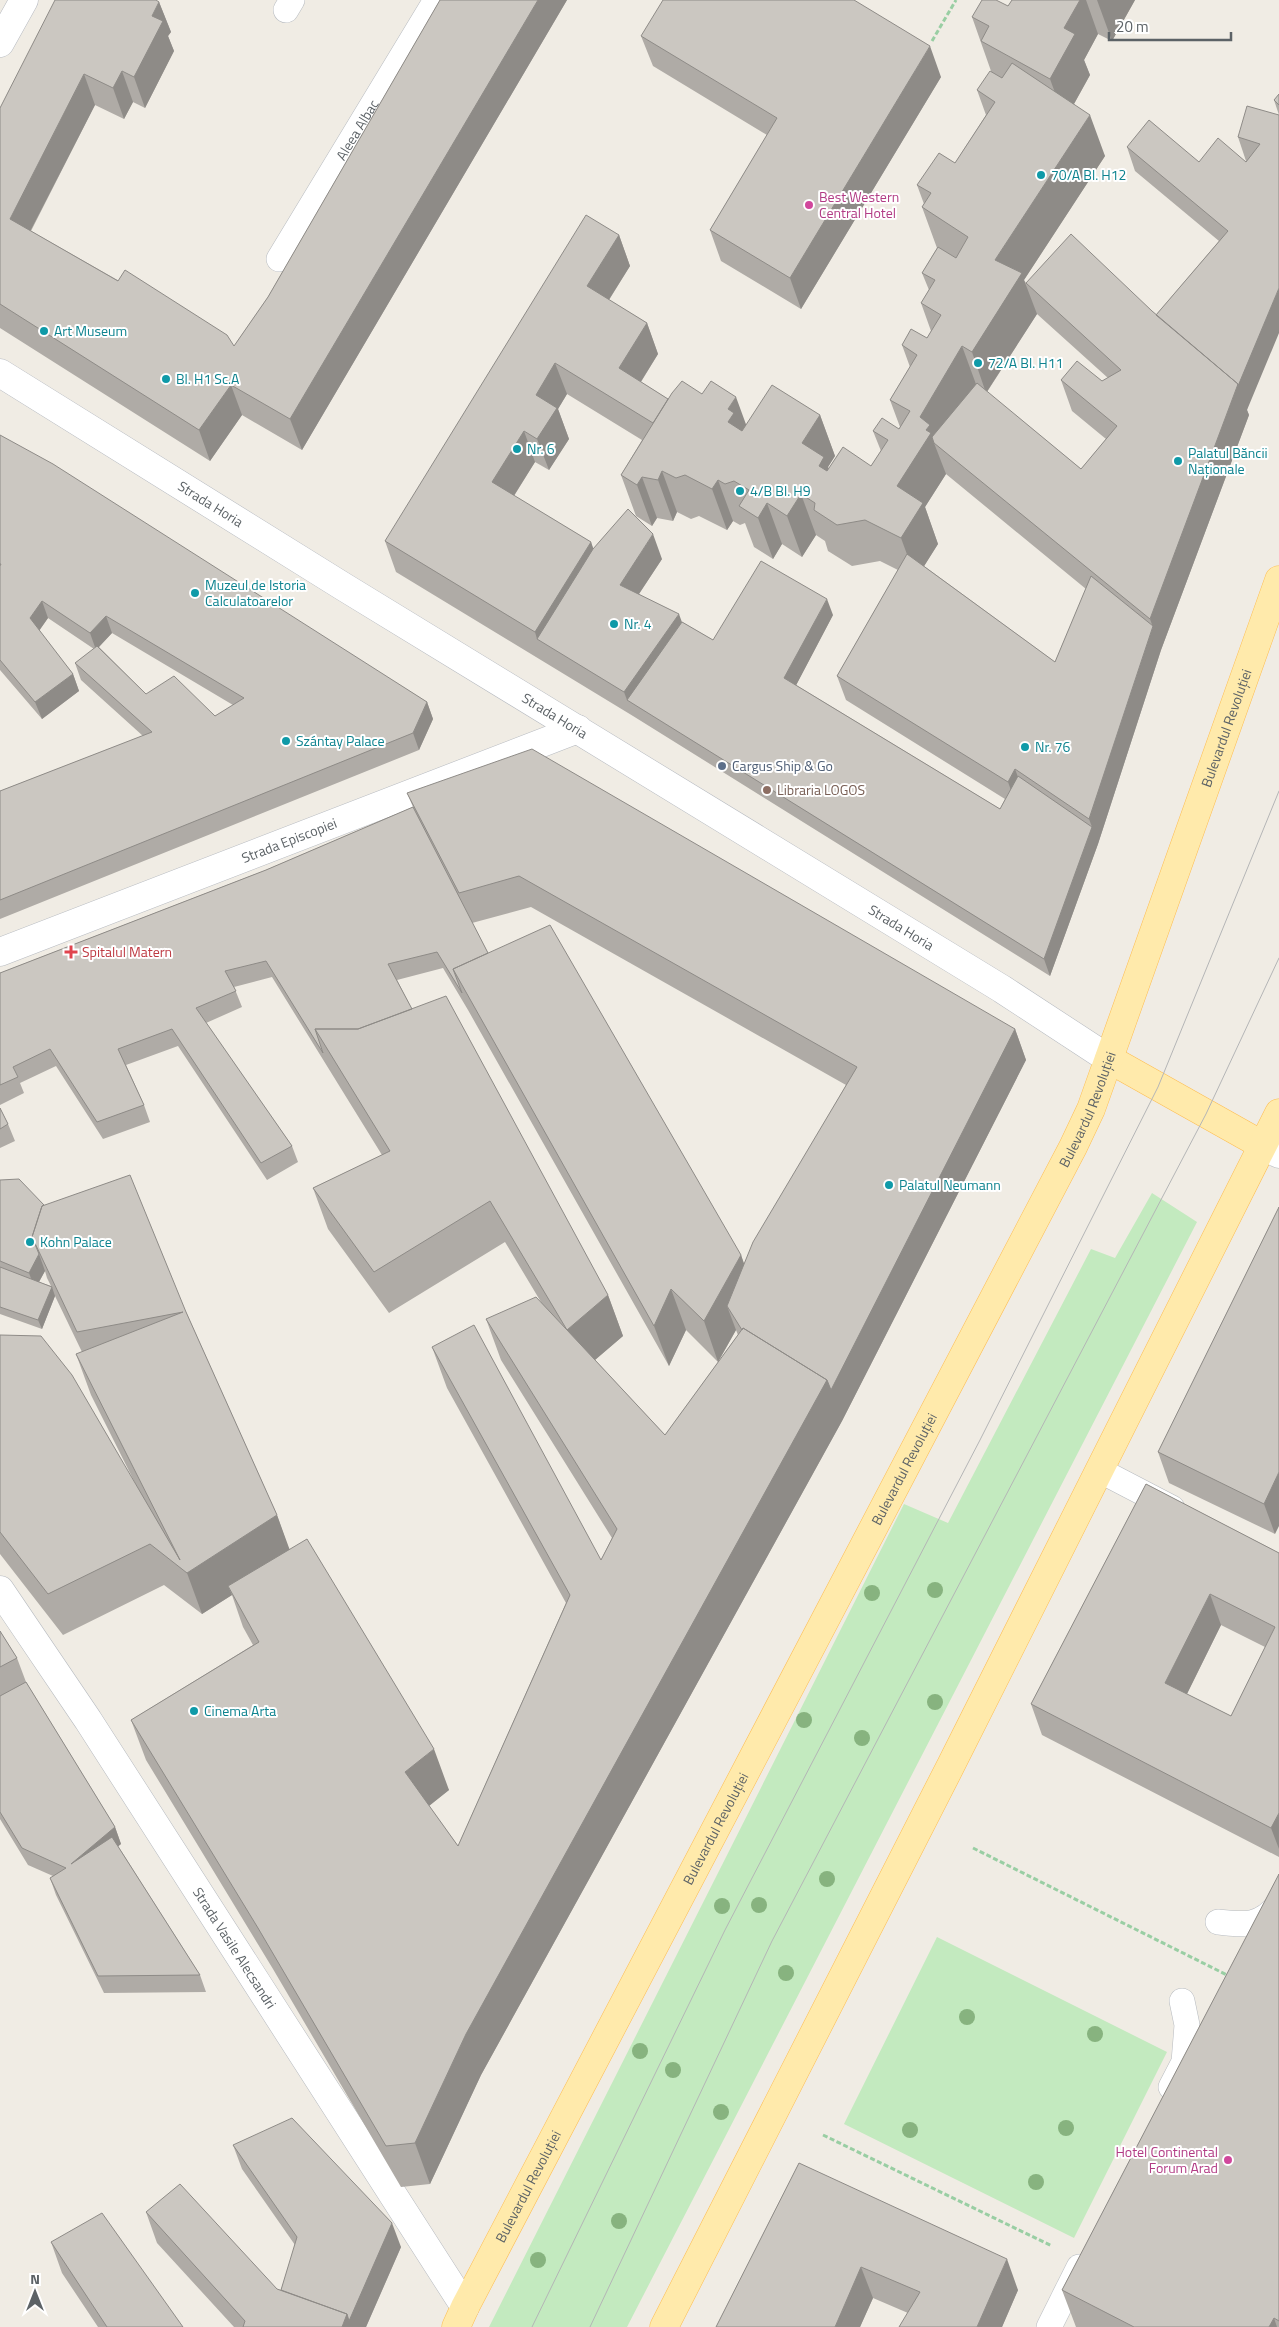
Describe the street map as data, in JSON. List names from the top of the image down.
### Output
{
  "streets": {
    "main road": ["Bulevardul Revoluției"],
    "street": ["Strada Horia", "Strada Episcopiei", "Strada Vasile Alecsandri"],
    "lane": ["Aleea Albac"]
  },
  "crossings": [
    ["Strada Horia", "Bulevardul Revoluției"],
    ["Strada Horia", "Strada Episcopiei"],
    ["Bulevardul Revoluției", "Strada Vasile Alecsandri"]
  ],
  "places": {
    "other": [
      "70/A Bl. H12",
      "Best Western Central Hotel",
      "Art Museum",
      "72/A Bl. H11",
      "Bl. H1 Sc.A",
      "Nr. 6",
      "Palatul Băncii Naționale",
      "4/B Bl. H9",
      "Muzeul de Istoria Calculatoarelor",
      "Nr. 4",
      "Szántay Palace",
      "Nr. 76",
      "Cargus Ship & Go",
      "Libraria LOGOS",
      "Palatul Neumann",
      "Kohn Palace",
      "Cinema Arta",
      "Hotel Continental Forum Arad"
    ],
    "health": ["Spitalul Matern"]
  },
  "scale_bar": "20 m",
  "north": "top"
}
